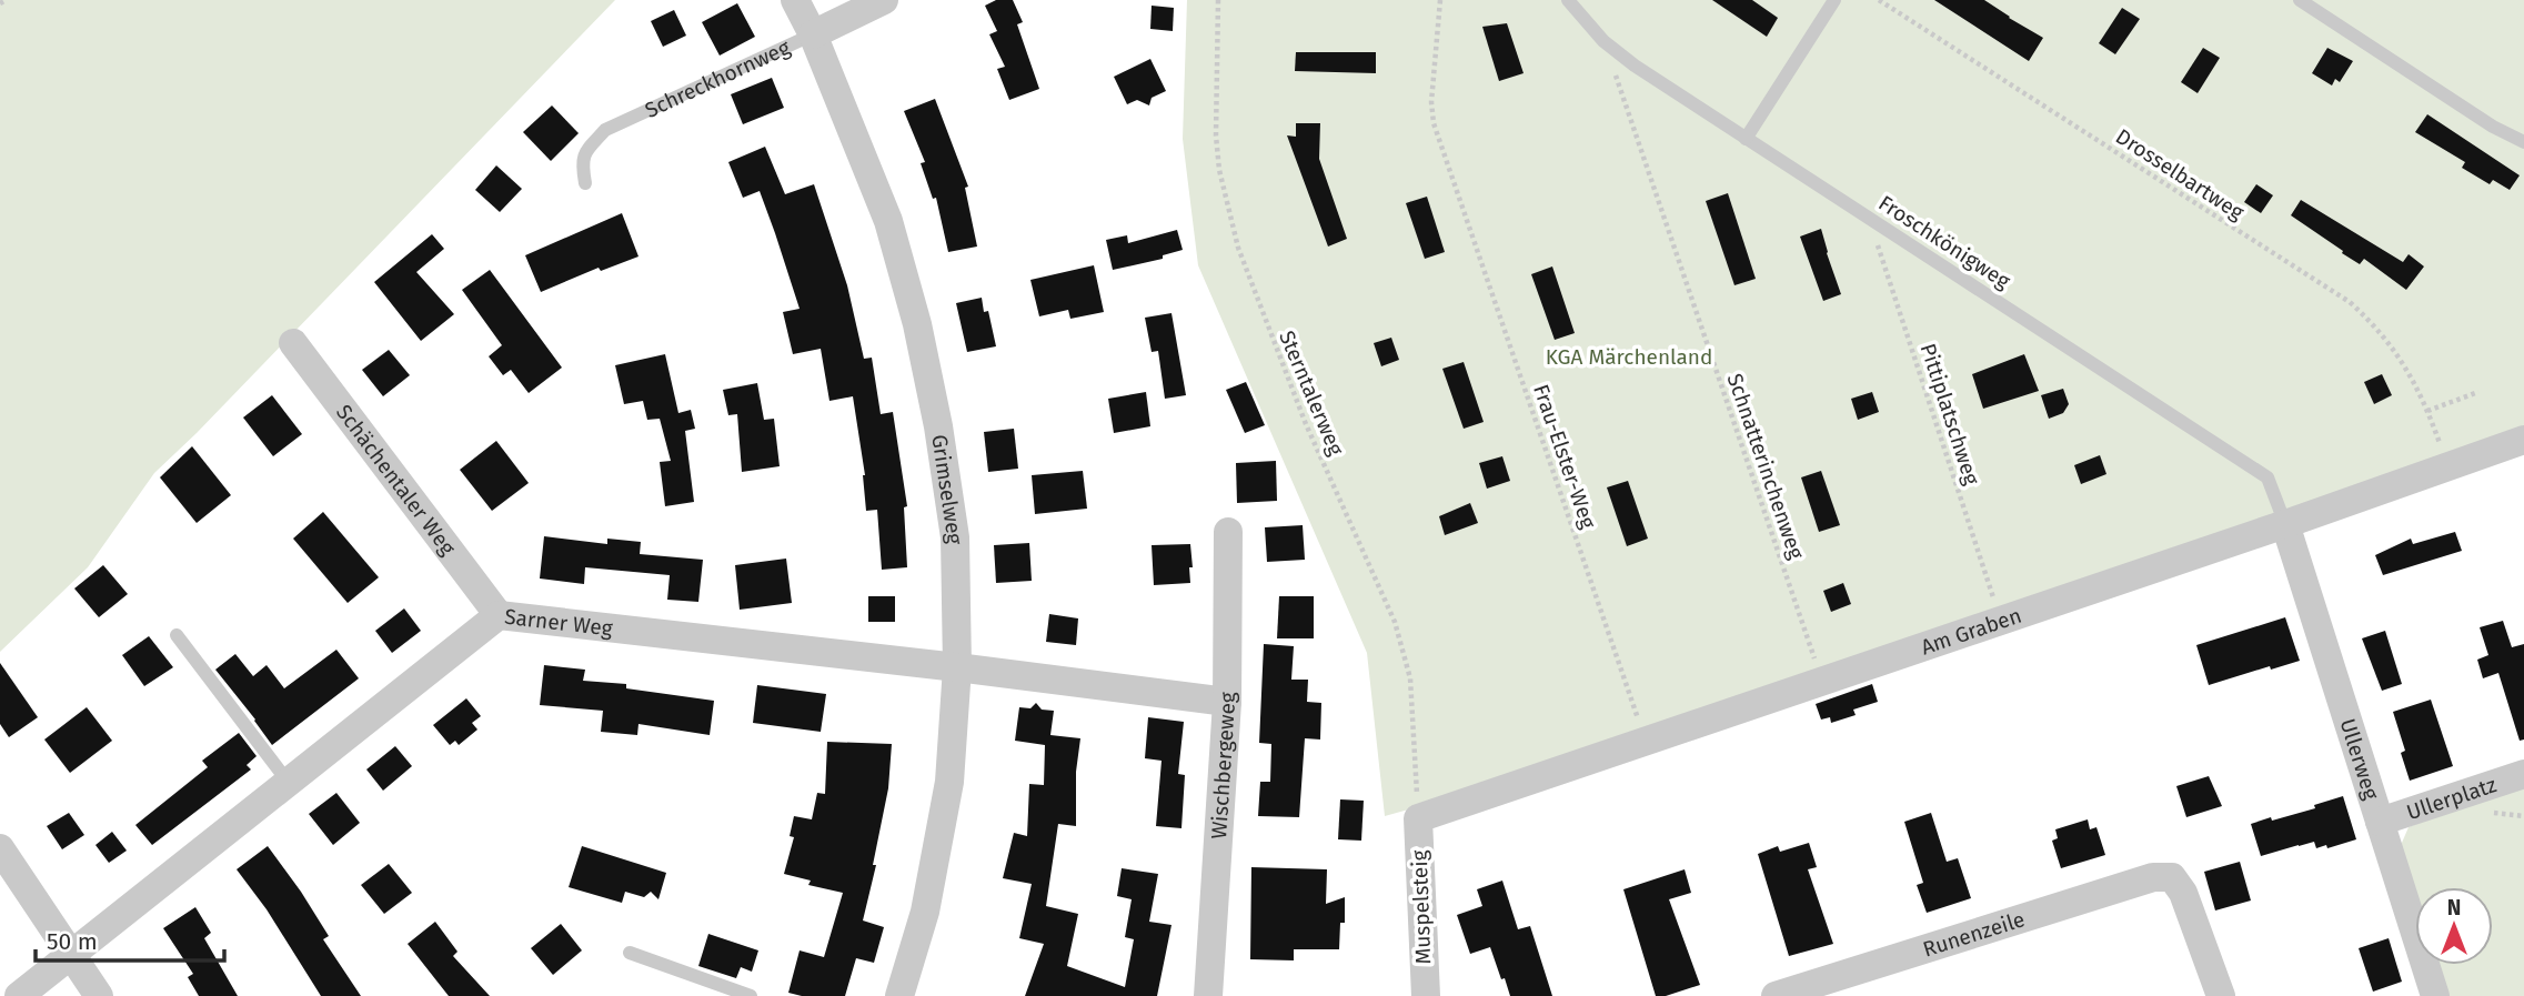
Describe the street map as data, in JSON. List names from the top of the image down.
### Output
{
  "streets": {
    "street": [
      "Schreckhornweg",
      "Schächentaler Weg",
      "Grimselweg",
      "Sarner Weg",
      "Am Graben",
      "Ullerweg",
      "Wischbergeweg",
      "Ullerplatz",
      "Muspelsteig",
      "Runenzeile"
    ],
    "lane": ["Froschkönigweg"],
    "path": [
      "Drosselbartweg",
      "Sterntalerweg",
      "Pittiplatschweg",
      "Frau-Elster-Weg",
      "Schnatterinchenweg"
    ]
  },
  "crossings": [
    ["Schreckhornweg", "Grimselweg"],
    ["Drosselbartweg", "Am Graben"],
    ["Froschkönigweg", "Pittiplatschweg"],
    ["Froschkönigweg", "Schnatterinchenweg"],
    ["Froschkönigweg", "Am Graben"],
    ["Froschkönigweg", "Ullerweg"],
    ["Pittiplatschweg", "Am Graben"],
    ["Frau-Elster-Weg", "Am Graben"],
    ["Schnatterinchenweg", "Am Graben"],
    ["Schächentaler Weg", "Sarner Weg"],
    ["Grimselweg", "Sarner Weg"],
    ["Sarner Weg", "Wischbergeweg"],
    ["Am Graben", "Ullerweg"],
    ["Am Graben", "Muspelsteig"],
    ["Ullerweg", "Ullerplatz"]
  ],
  "parks": ["KGA Märchenland"],
  "scale_bar": "50 m",
  "north": "top"
}
